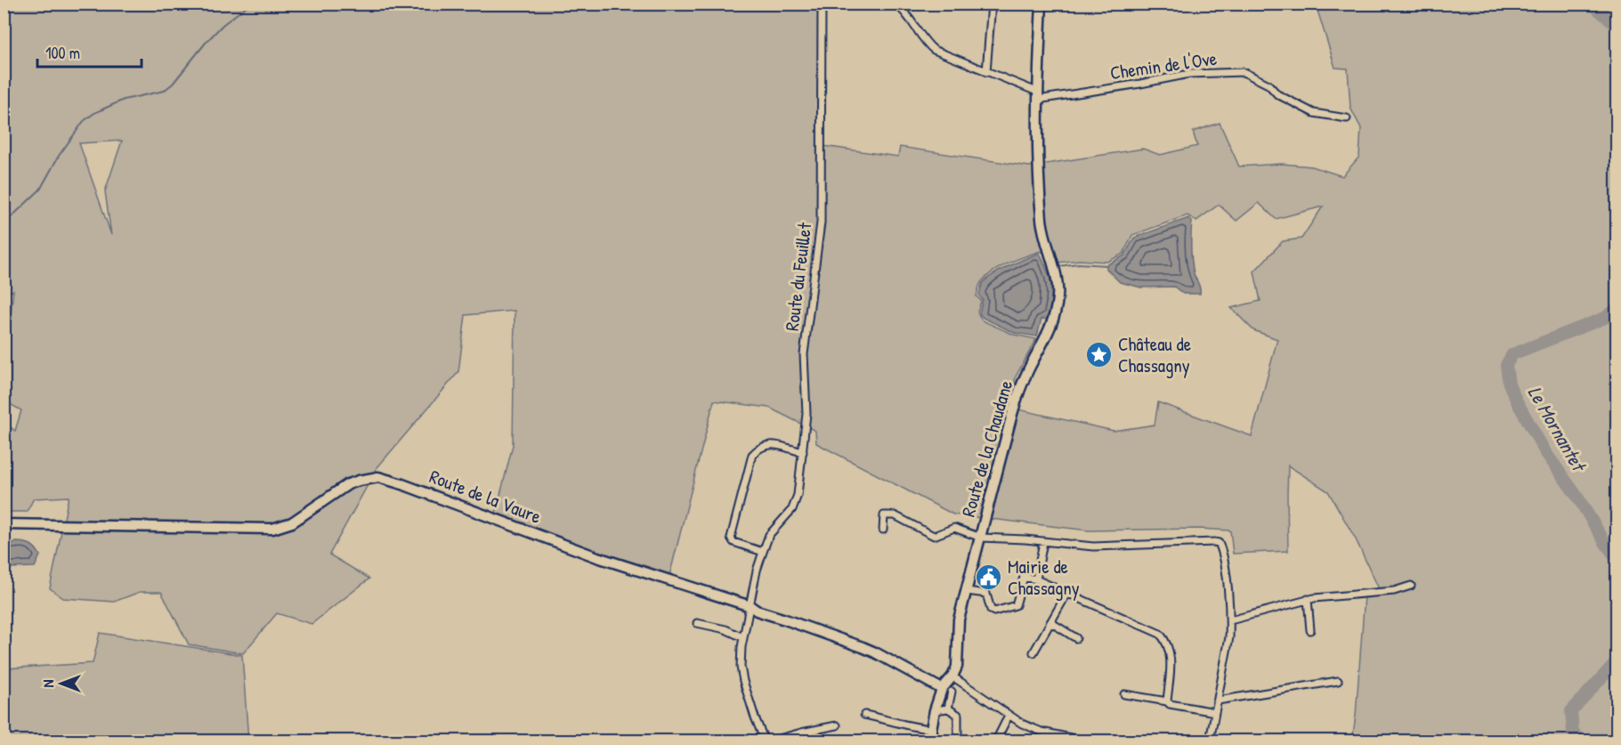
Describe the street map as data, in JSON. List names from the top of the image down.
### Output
{
  "streets": {
    "street": [
      "Chemin de l'Ove",
      "Route du Feuillet",
      "Route de la Chaudane",
      "Route de la Vaure"
    ]
  },
  "crossings": [
    ["Chemin de l'Ove", "Route de la Chaudane"],
    ["Route du Feuillet", "Route de la Vaure"]
  ],
  "water": ["Le Mornantet"],
  "places": {
    "place": ["Château de Chassagny"],
    "public building": ["Mairie de Chassagny"]
  },
  "scale_bar": "100 m",
  "north": "left"
}
